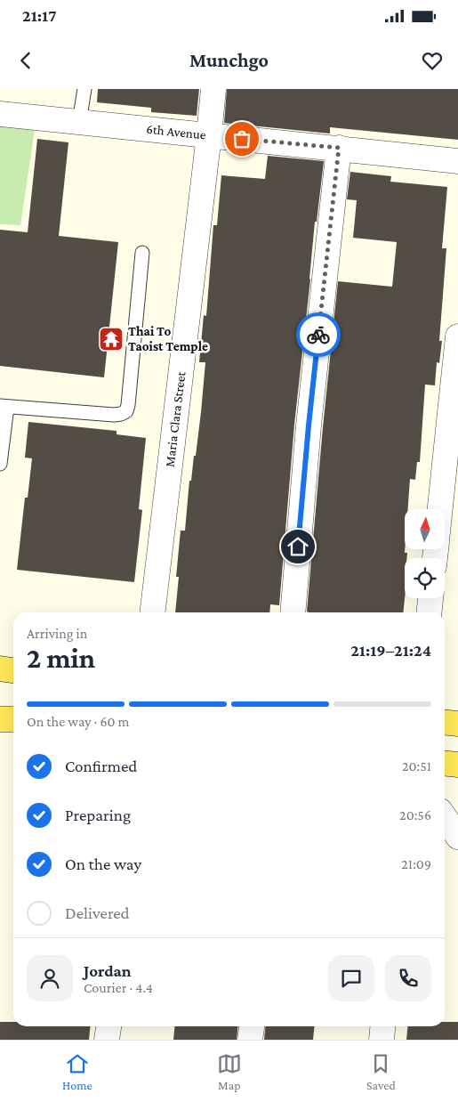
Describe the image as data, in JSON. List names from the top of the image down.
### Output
{
  "streets": {
    "street": ["6th Avenue", "Maria Clara Street"]
  },
  "crossings": [
    ["6th Avenue", "Maria Clara Street"]
  ],
  "places": {
    "temple": ["Thai To Taoist Temple"]
  },
  "north": "top",
  "page": {
    "status": "21:17",
    "header": "Munchgo",
    "heading": ["2 min", "Arriving in", "21:19–21:24"],
    "panel": ["Jordan", "Courier · 4.4"],
    "bar": "On the way · 60 m",
    "list": [
      ["Confirmed", "20:51"],
      ["Preparing", "20:56"],
      ["On the way", "21:09"],
      "Delivered"
    ],
    "tabs": ["Home", "Map", "Saved"]
  }
}
